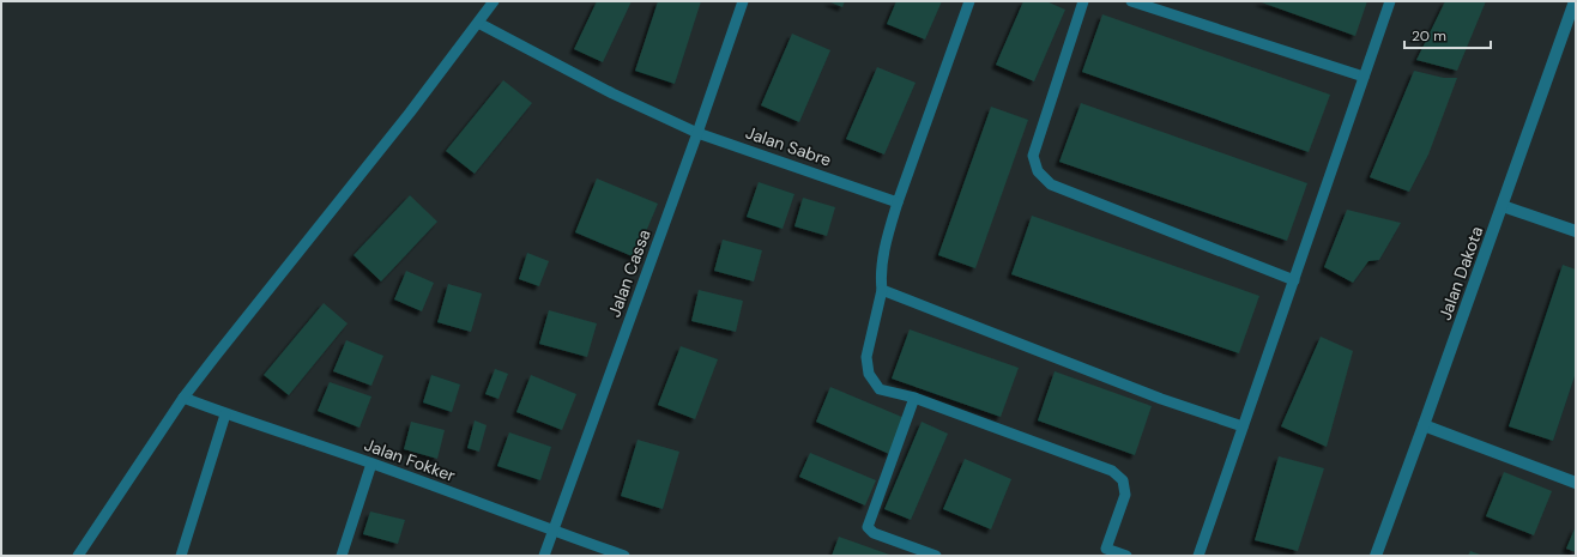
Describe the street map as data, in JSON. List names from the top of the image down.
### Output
{
  "streets": {
    "street": ["Jalan Dakota"],
    "lane": ["Jalan Sabre", "Jalan Cassa", "Jalan Fokker"]
  },
  "crossings": [
    ["Jalan Sabre", "Jalan Cassa"],
    ["Jalan Cassa", "Jalan Fokker"]
  ],
  "scale_bar": "20 m"
}
